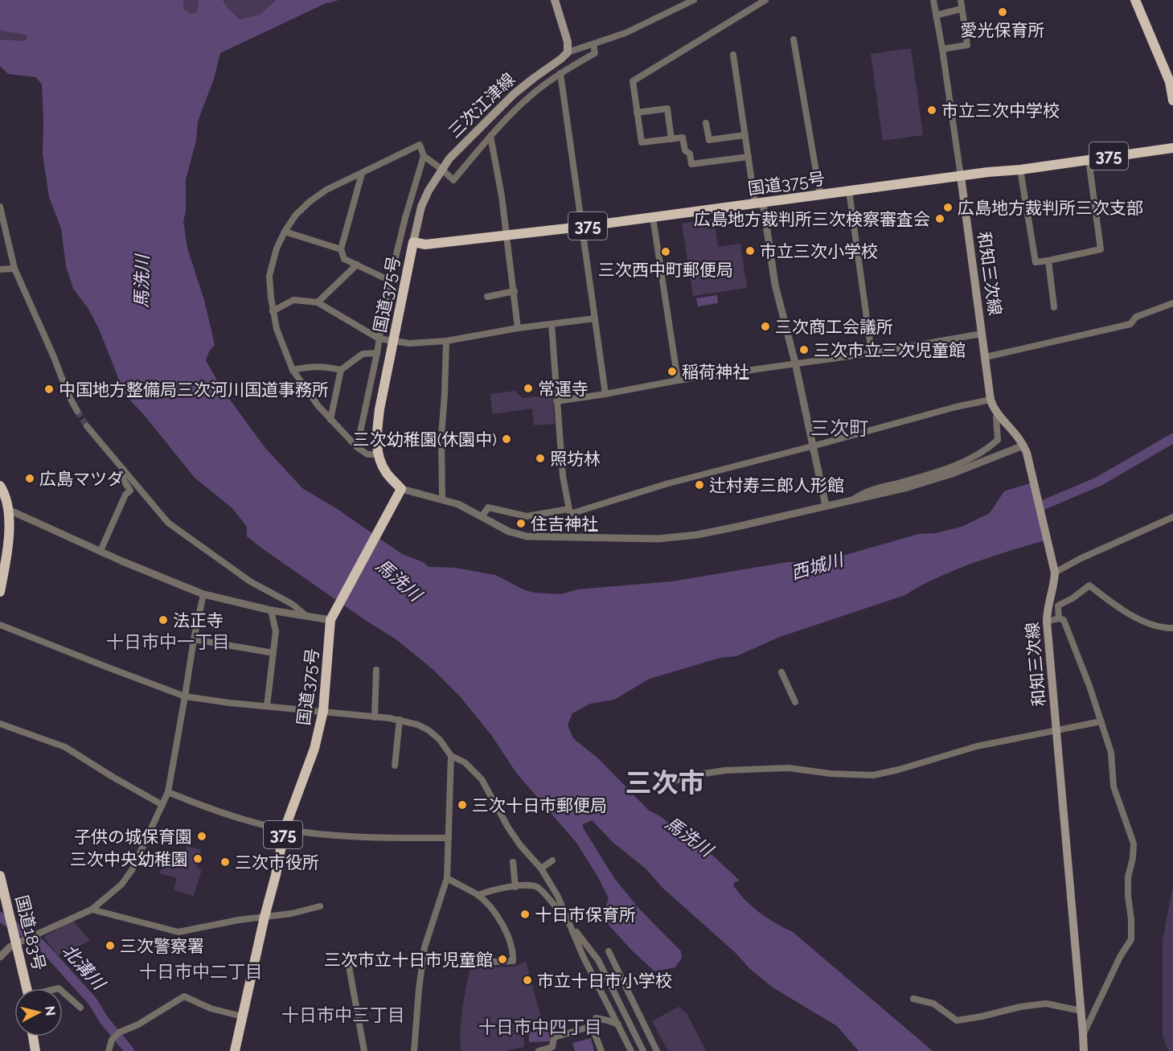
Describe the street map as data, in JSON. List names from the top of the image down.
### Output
{
  "streets": {
    "highway": ["375", "国道375号", "国道183号"],
    "main road": ["三次江津線", "和知三次線"]
  },
  "crossings": [
    ["三次江津線", "国道375号"],
    ["国道375号", "和知三次線"]
  ],
  "districts": [
    "三次町",
    "十日市中一丁目",
    "三次市",
    "十日市中二丁目",
    "十日市中三丁目",
    "十日市中四丁目"
  ],
  "water": ["馬洗川", "西城川", "北溝川"],
  "places": [
    "愛光保育所",
    "市立三次中学校",
    "広島地方裁判所三次支部",
    "広島地方裁判所三次検察審査会",
    "市立三次小学校",
    "三次西中町郵便局",
    "三次商工会議所",
    "三次市立三次児童館",
    "稲荷神社",
    "常運寺",
    "中国地方整備局三次河川国道事務所",
    "三次幼稚園(休園中)",
    "照坊林",
    "広島マツダ",
    "辻村寿三郎人形館",
    "住吉神社",
    "法正寺",
    "三次十日市郵便局",
    "子供の城保育園",
    "三次中央幼稚園",
    "三次市役所",
    "十日市保育所",
    "三次警察署",
    "三次市立十日市児童館",
    "市立十日市小学校"
  ],
  "north": "right"
}
